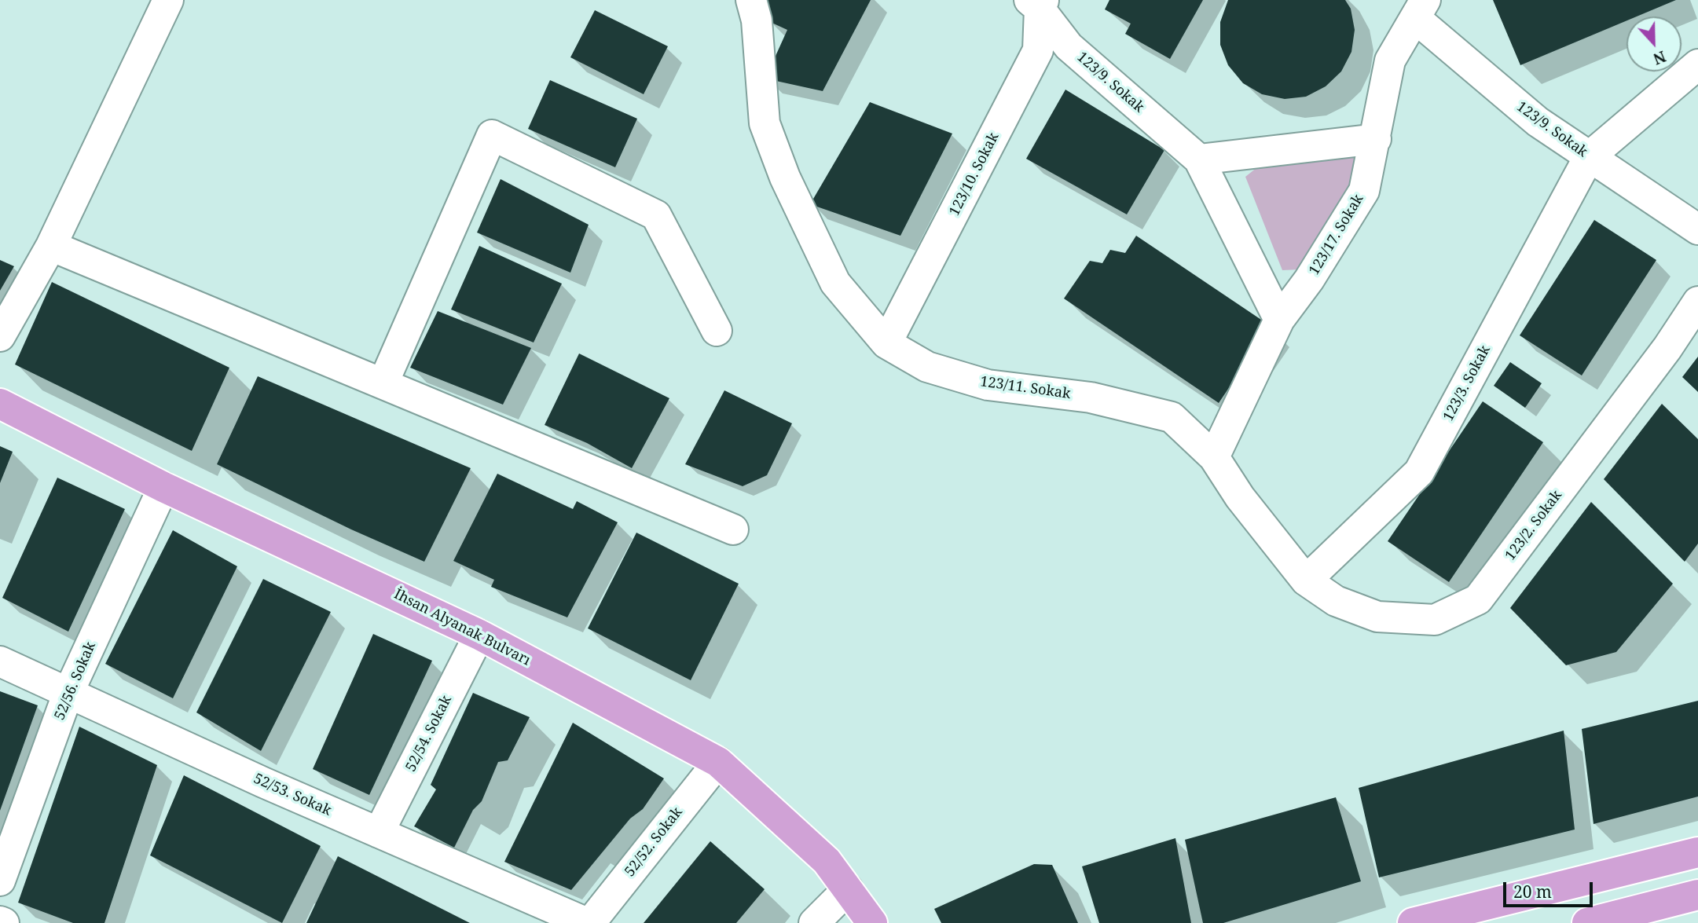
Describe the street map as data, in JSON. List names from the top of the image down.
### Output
{
  "streets": {
    "main road": ["İhsan Alyanak Bulvarı"],
    "street": [
      "123/9. Sokak",
      "123/10. Sokak",
      "123/17. Sokak",
      "123/3. Sokak",
      "123/11. Sokak",
      "123/2. Sokak",
      "52/56. Sokak",
      "52/54. Sokak",
      "52/53. Sokak",
      "52/52. Sokak"
    ]
  },
  "crossings": [
    ["123/9. Sokak", "123/10. Sokak"],
    ["123/9. Sokak", "123/17. Sokak"],
    ["123/9. Sokak", "123/3. Sokak"],
    ["123/10. Sokak", "123/11. Sokak"],
    ["123/17. Sokak", "123/11. Sokak"],
    ["123/3. Sokak", "123/11. Sokak"],
    ["123/3. Sokak", "123/2. Sokak"],
    ["123/11. Sokak", "123/2. Sokak"],
    ["İhsan Alyanak Bulvarı", "52/56. Sokak"],
    ["İhsan Alyanak Bulvarı", "52/54. Sokak"],
    ["İhsan Alyanak Bulvarı", "52/52. Sokak"],
    ["52/56. Sokak", "52/53. Sokak"],
    ["52/54. Sokak", "52/53. Sokak"],
    ["52/53. Sokak", "52/52. Sokak"]
  ],
  "scale_bar": "20 m",
  "north": "bottom"
}
